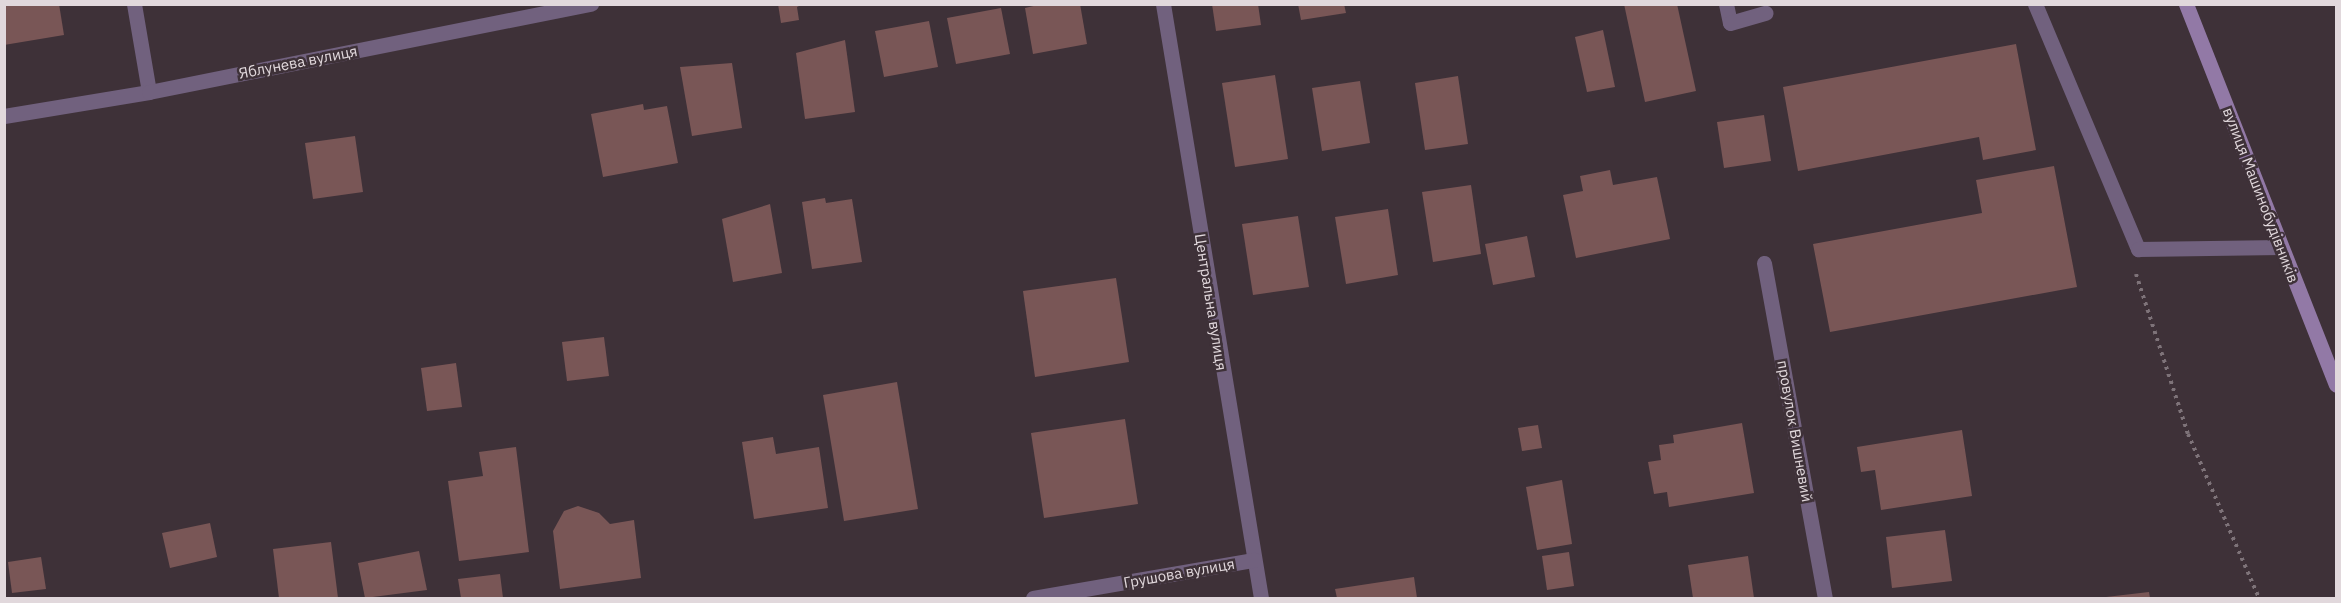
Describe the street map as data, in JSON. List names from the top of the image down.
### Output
{
  "streets": {
    "street": [
      "Яблунева вулиця",
      "вулиця Машинобудівників",
      "Центральна вулиця",
      "провулок Вишневий",
      "Грушова вулиця"
    ]
  },
  "crossings": [
    ["Центральна вулиця", "Грушова вулиця"]
  ]
}
